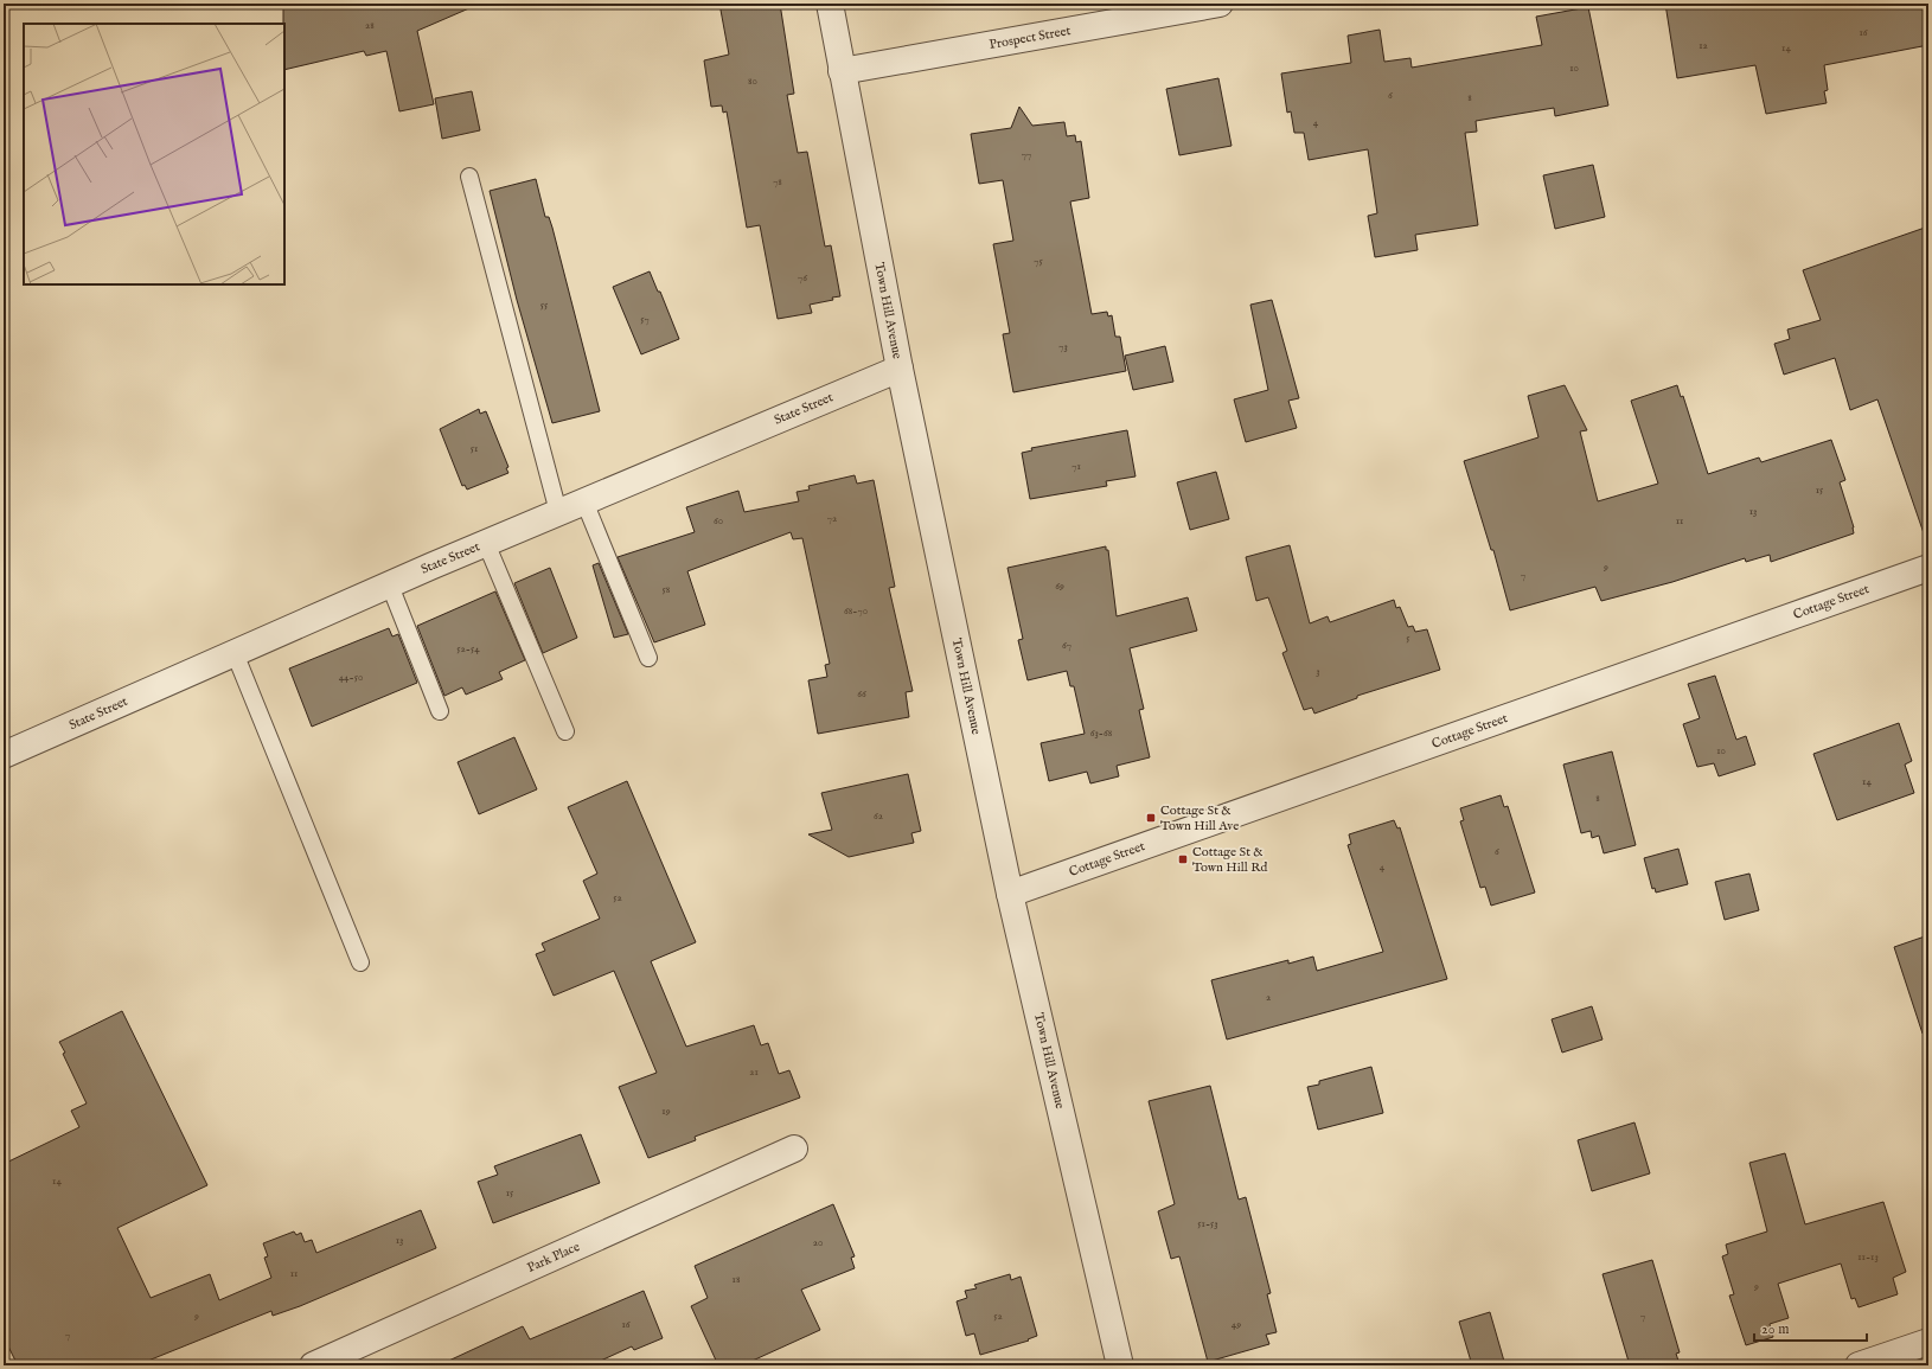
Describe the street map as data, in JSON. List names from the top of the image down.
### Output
{
  "streets": {
    "street": [
      "Prospect Street",
      "Town Hill Avenue",
      "State Street",
      "Cottage Street",
      "Park Place"
    ]
  },
  "crossings": [
    ["Prospect Street", "Town Hill Avenue"],
    ["Town Hill Avenue", "State Street"],
    ["Town Hill Avenue", "Cottage Street"]
  ],
  "places": {
    "transit": ["Cottage St & Town Hill Ave", "Cottage St & Town Hill Rd"]
  },
  "house_numbers": [
    "28",
    "16",
    "12",
    "14",
    "10",
    "80",
    "6",
    "8",
    "4",
    "77",
    "78",
    "75",
    "76",
    "55",
    "57",
    "73",
    "51",
    "71",
    "15",
    "13",
    "72",
    "60",
    "11",
    "9",
    "7",
    "69",
    "58",
    "68-70",
    "5",
    "67",
    "52-54",
    "3",
    "44-50",
    "66",
    "63-68",
    "10",
    "14",
    "8",
    "62",
    "6",
    "4",
    "52",
    "2",
    "21",
    "19",
    "14",
    "15",
    "51-53",
    "13",
    "20",
    "11-13",
    "11",
    "18",
    "9",
    "9",
    "52",
    "7",
    "16",
    "49",
    "7"
  ],
  "scale_bar": "20 m"
}
